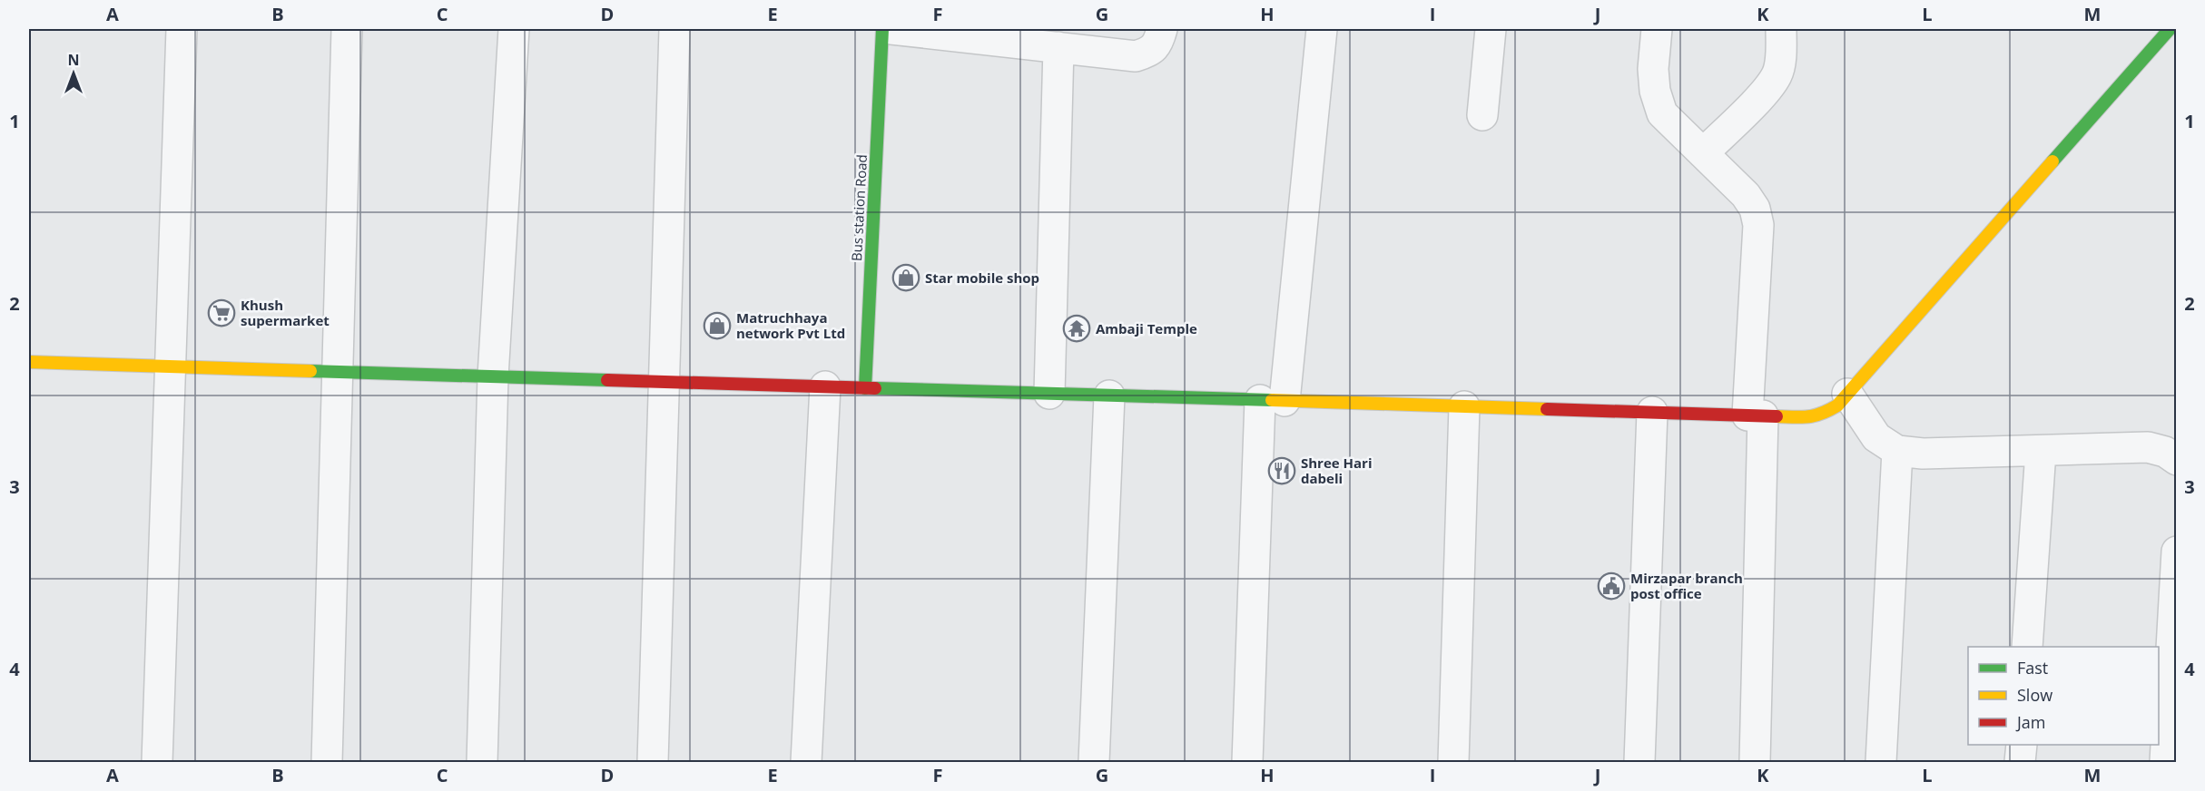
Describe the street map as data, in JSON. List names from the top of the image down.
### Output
{
  "streets": {
    "street": ["Bus station Road"]
  },
  "places": {
    "shop": ["Star mobile shop", "Matruchhaya network Pvt Ltd"],
    "supermarket": ["Khush supermarket"],
    "temple": ["Ambaji Temple"],
    "restaurant": ["Shree Hari dabeli"],
    "public building": ["Mirzapar branch post office"]
  },
  "legend": ["Fast", "Slow", "Jam"],
  "north": "top",
  "grid": {
    "columns": [
      "A",
      "B",
      "C",
      "D",
      "E",
      "F",
      "G",
      "H",
      "I",
      "J",
      "K",
      "L",
      "M"
    ],
    "rows": [
      "1",
      "2",
      "3",
      "4"
    ]
  }
}
